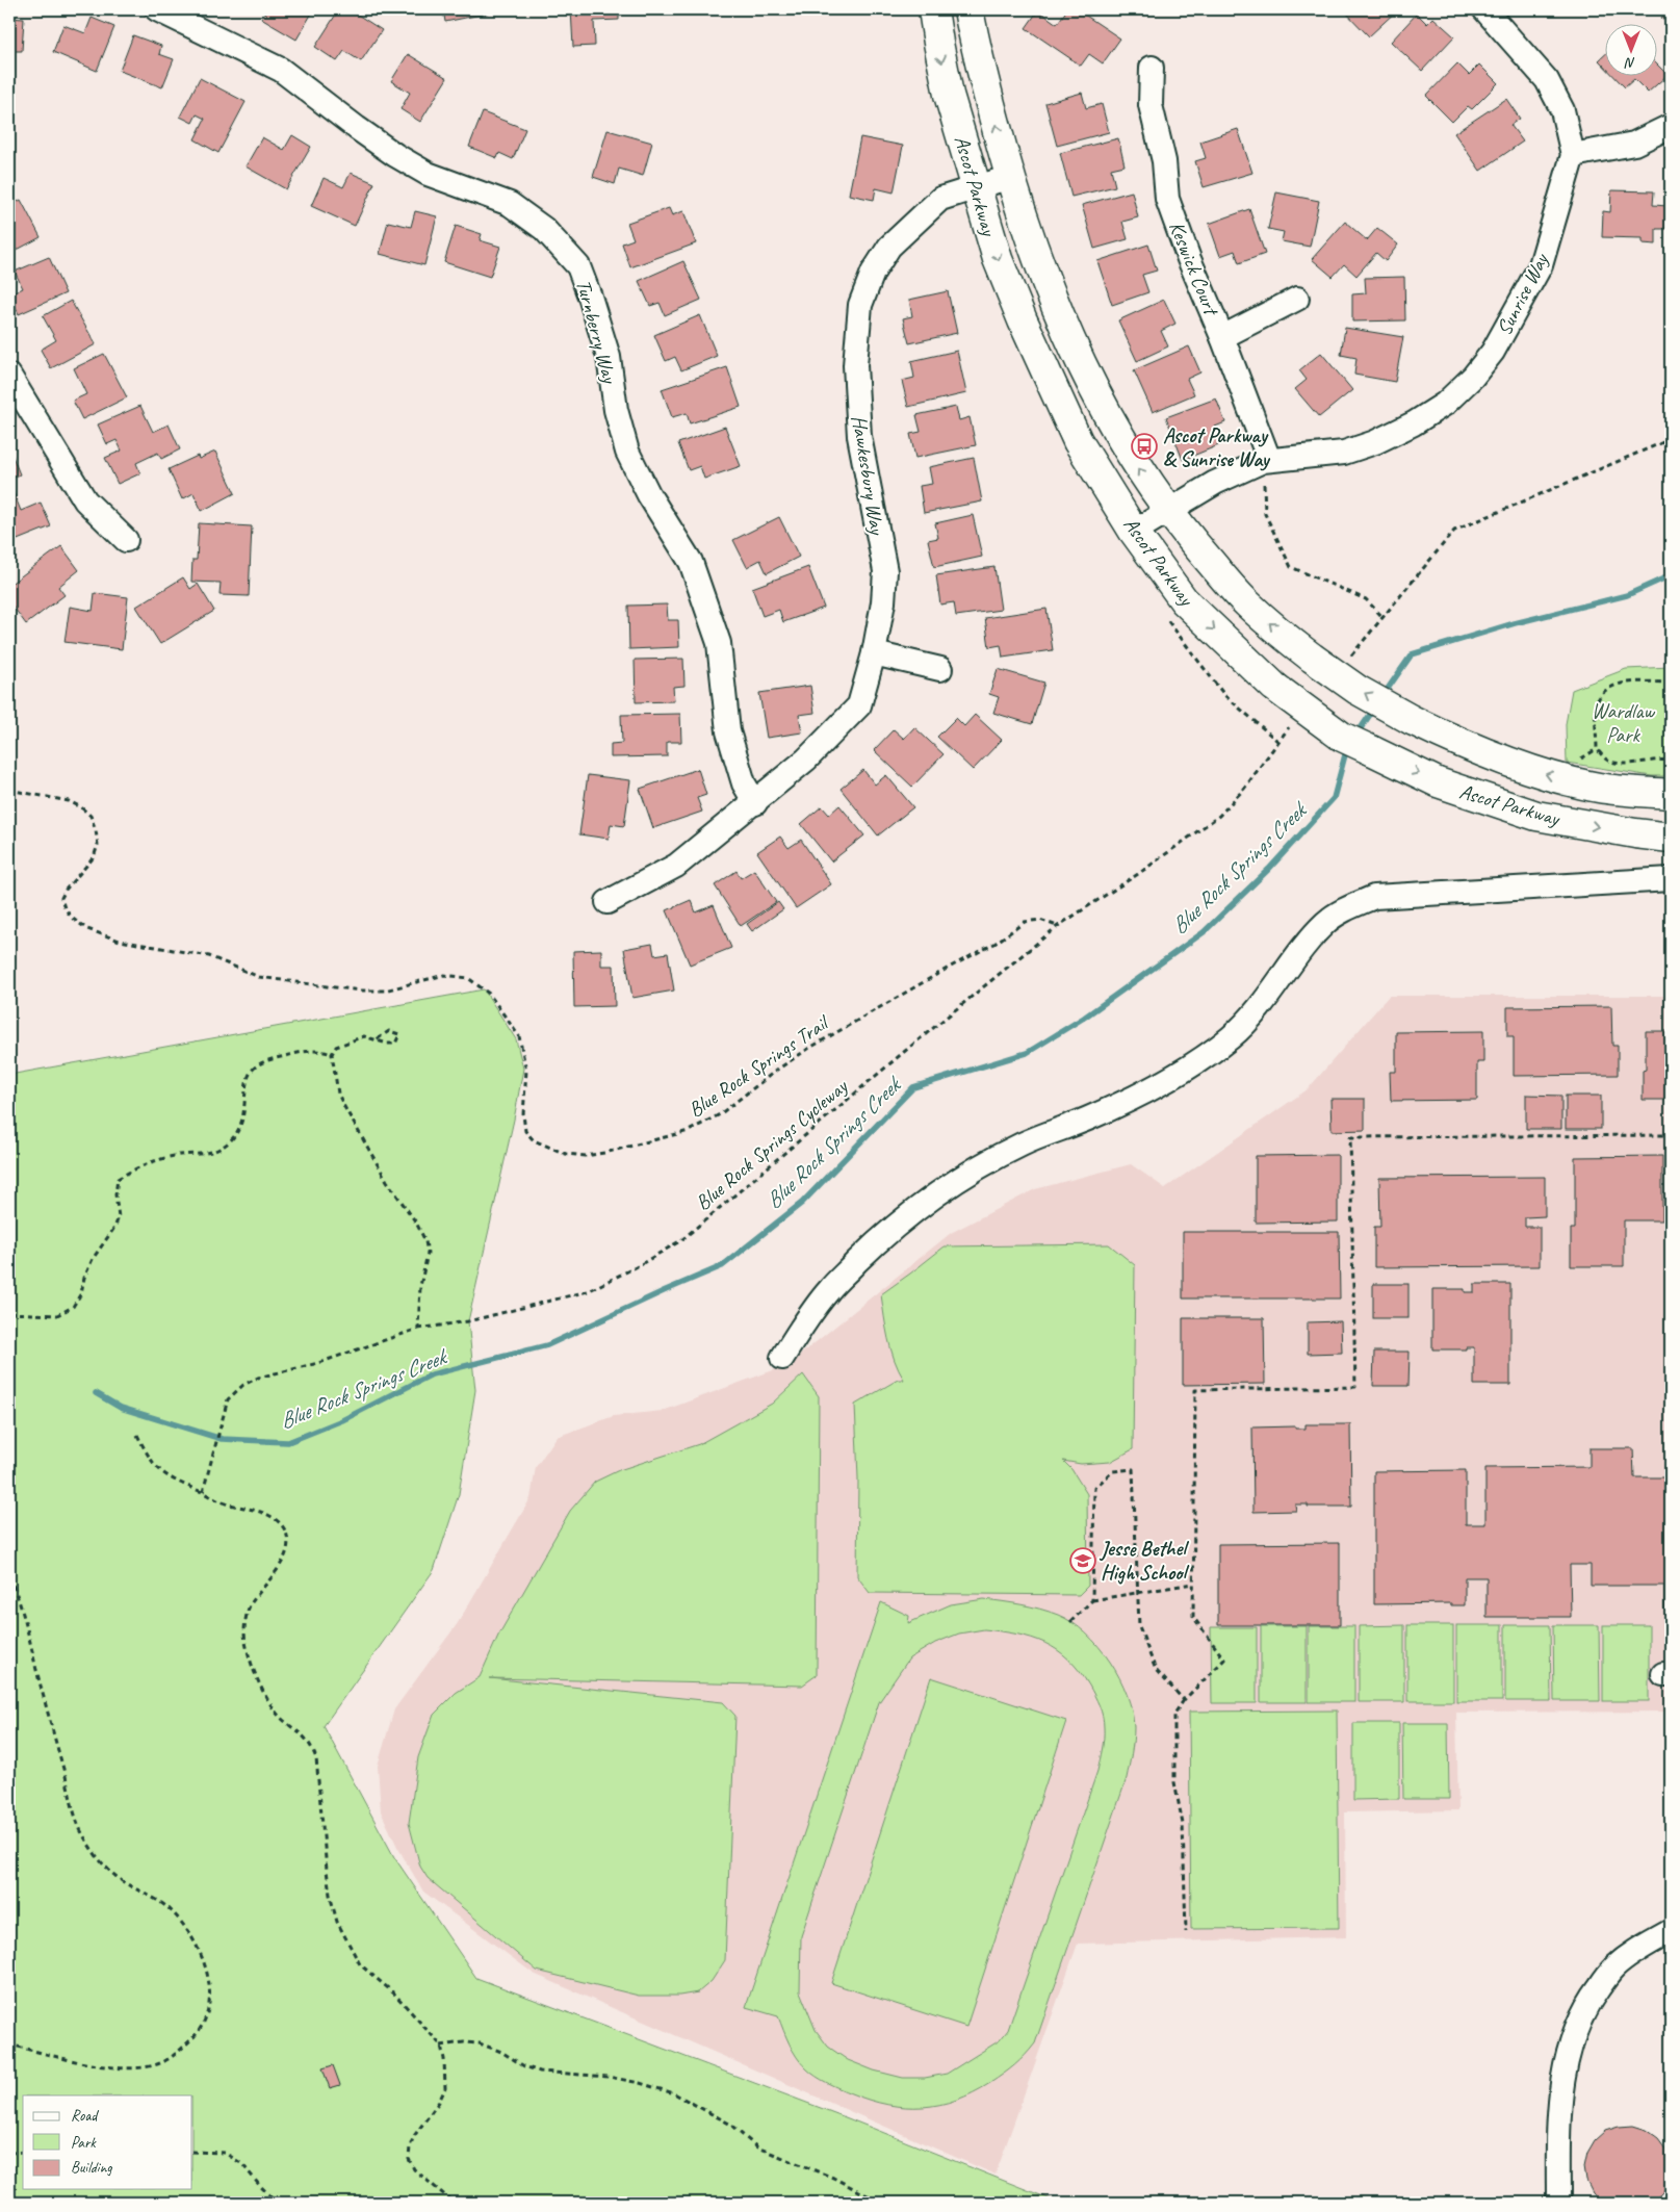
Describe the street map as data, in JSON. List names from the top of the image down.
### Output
{
  "streets": {
    "main road": ["Ascot Parkway"],
    "street": [
      "Keswick Court",
      "Sunrise Way",
      "Turnberry Way",
      "Hawkesbury Way"
    ],
    "path": ["Blue Rock Springs Trail", "Blue Rock Springs Cycleway"]
  },
  "crossings": [
    ["Ascot Parkway", "Sunrise Way"],
    ["Ascot Parkway", "Hawkesbury Way"],
    ["Keswick Court", "Sunrise Way"],
    ["Turnberry Way", "Hawkesbury Way"],
    ["Blue Rock Springs Trail", "Blue Rock Springs Cycleway"]
  ],
  "water": ["Blue Rock Springs Creek"],
  "parks": ["Wardlaw Park"],
  "places": {
    "bus stop": ["Ascot Parkway & Sunrise Way"],
    "school or university": ["Jesse Bethel High School"]
  },
  "legend": ["Road", "Park", "Building"],
  "north": "bottom"
}
